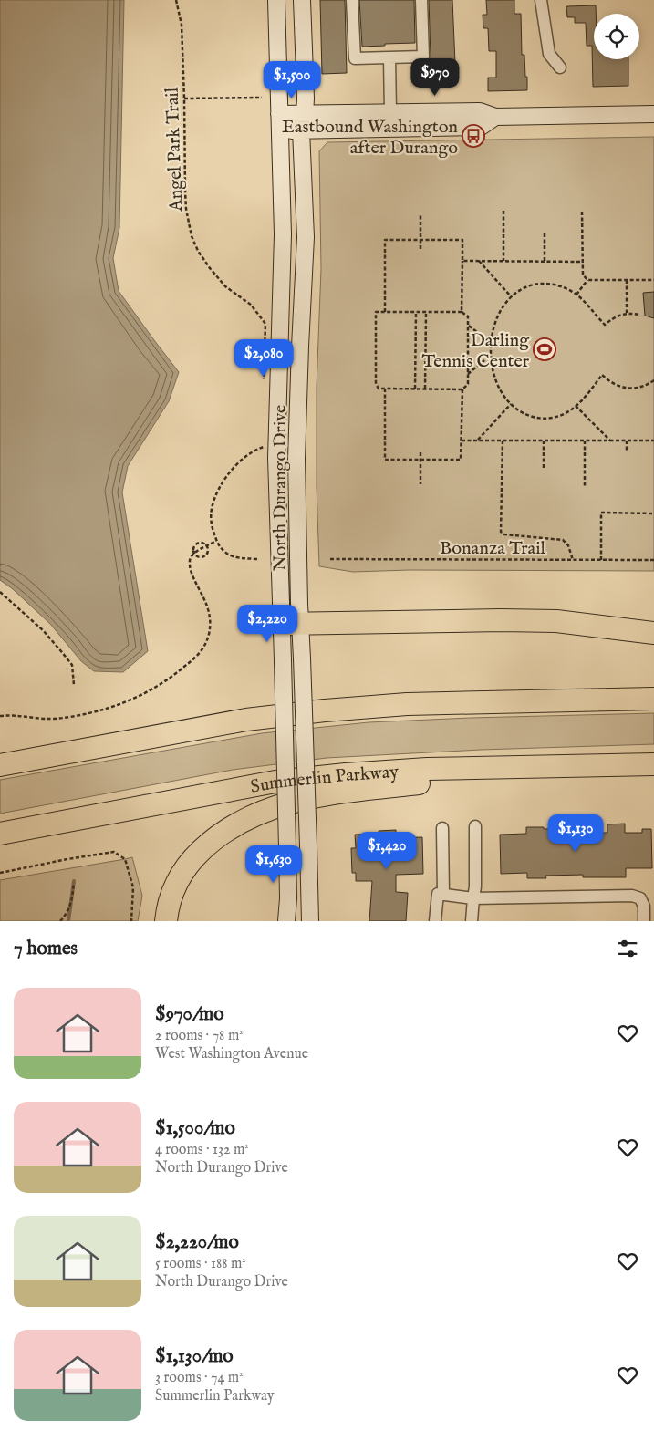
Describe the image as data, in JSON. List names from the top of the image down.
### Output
{
  "streets": {
    "highway": ["Summerlin Parkway"],
    "main road": ["North Durango Drive"],
    "path": ["Angel Park Trail", "Bonanza Trail"]
  },
  "places": {
    "bus stop": ["Eastbound Washington after Durango"],
    "sports": ["Darling Tennis Center"]
  },
  "page": {
    "price": [
      "$970",
      "$1,500",
      "$2,080",
      "$2,220",
      "$1,130",
      "$1,420",
      "$1,630"
    ],
    "heading": "7 homes",
    "list": [
      {
        "name": "$970/mo",
        "note": "2 rooms · 78 m² · West Washington Avenue"
      },
      {
        "name": "$1,500/mo",
        "note": "4 rooms · 132 m² · North Durango Drive"
      },
      {
        "name": "$2,220/mo",
        "note": "5 rooms · 188 m² · North Durango Drive"
      },
      {
        "name": "$1,130/mo",
        "note": "3 rooms · 74 m² · Summerlin Parkway"
      }
    ]
  }
}
